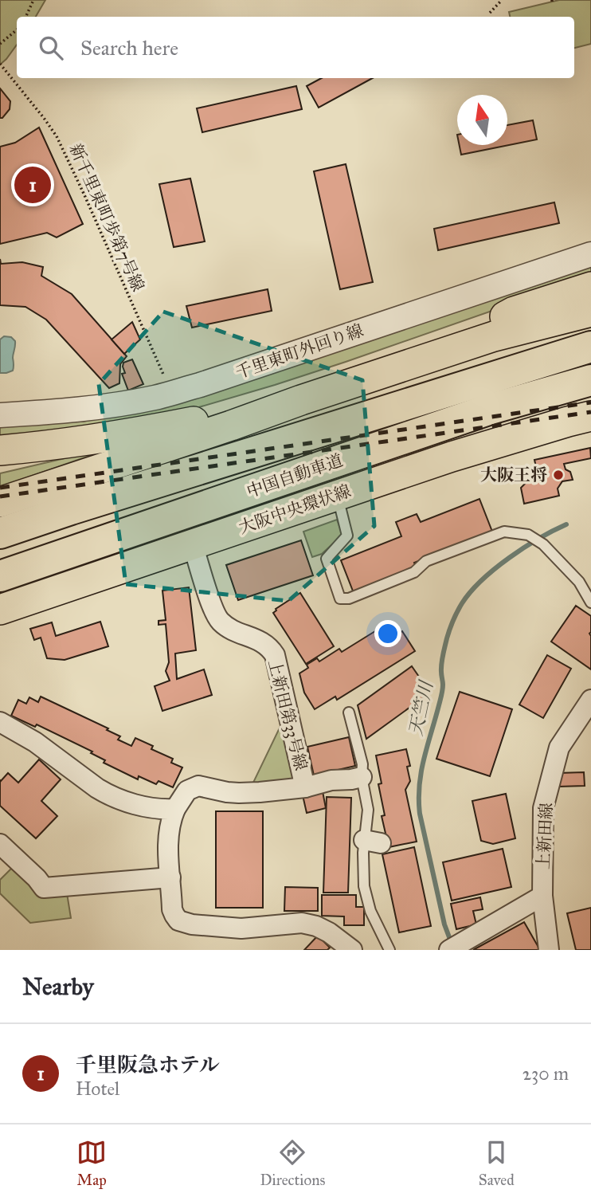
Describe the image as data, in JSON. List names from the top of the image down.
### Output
{
  "streets": {
    "highway": ["中国自動車道"],
    "main road": ["大阪中央環状線"],
    "street": ["千里東町外回り線", "上新田第33号線", "上新田線"],
    "path": ["新千里東町歩第7号線"]
  },
  "crossings": [
    ["新千里東町歩第7号線", "千里東町外回り線"],
    ["大阪中央環状線", "上新田第33号線"]
  ],
  "water": ["天竺川"],
  "places": ["大阪王将"],
  "north": "top",
  "page": {
    "search": "Search here",
    "pins": "1",
    "heading": "Nearby",
    "list": [
      {
        "mark": "1",
        "name": "千里阪急ホテル",
        "note": "Hotel",
        "value": "230 m"
      }
    ],
    "nav": ["Map", "Directions", "Saved"]
  }
}
